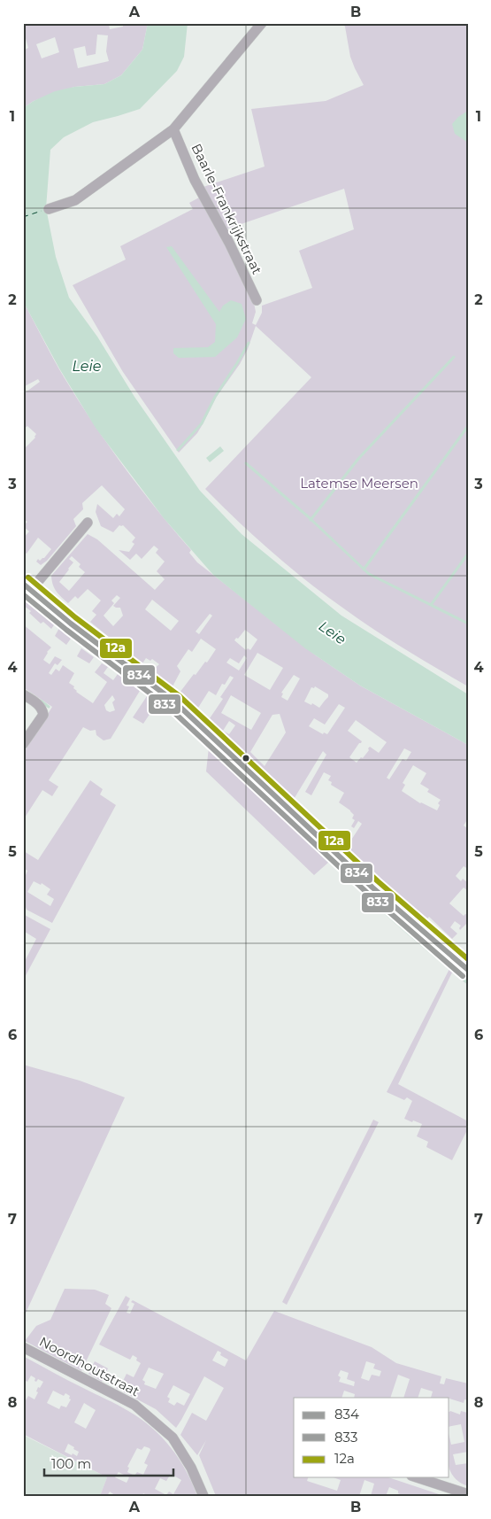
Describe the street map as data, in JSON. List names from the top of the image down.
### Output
{
  "streets": {
    "street": ["Baarle-Frankrijkstraat", "Noordhoutstraat"]
  },
  "water": ["Leie"],
  "parks": ["Latemse Meersen"],
  "lines": ["transit line 12a", "transit line 834", "transit line 833"],
  "legend": ["834", "833", "12a"],
  "scale_bar": "100 m",
  "grid": {
    "columns": ["A", "B"],
    "rows": [
      "1",
      "2",
      "3",
      "4",
      "5",
      "6",
      "7",
      "8"
    ]
  }
}
